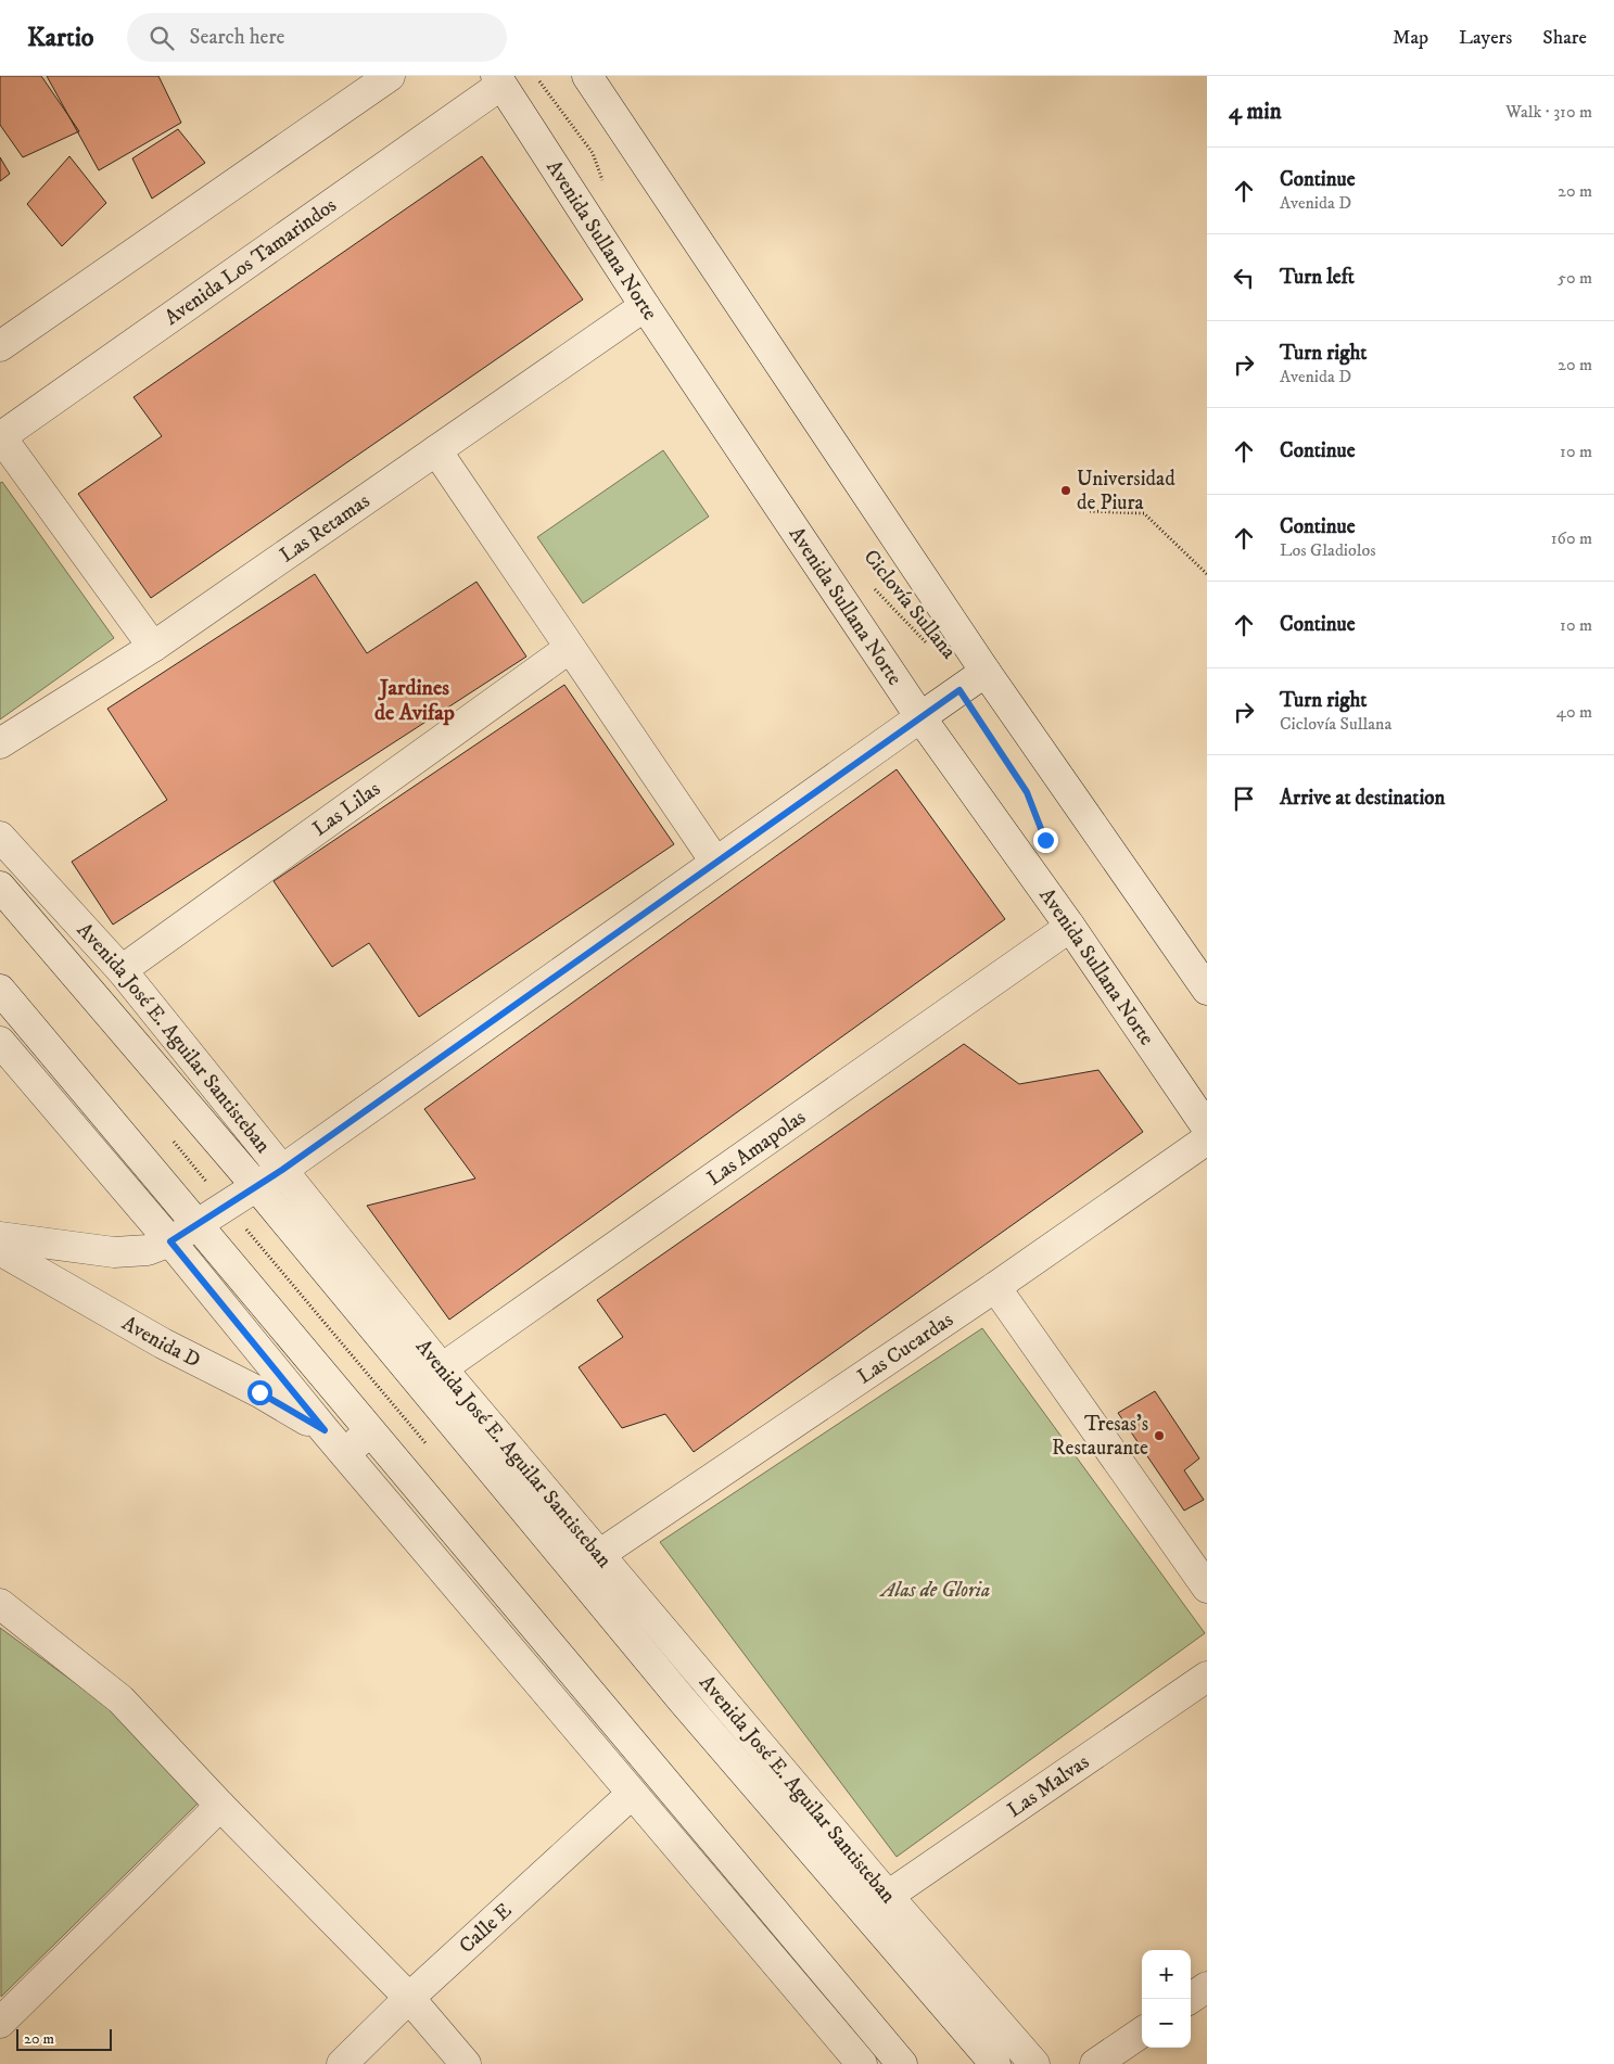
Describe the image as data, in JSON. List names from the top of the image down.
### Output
{
  "streets": {
    "street": [
      "Avenida Sullana Norte",
      "Avenida Los Tamarindos",
      "Las Retamas",
      "Las Lilas",
      "Avenida José E. Aguilar Santisteban",
      "Las Amapolas",
      "Avenida D",
      "Las Cucardas",
      "Las Malvas",
      "Calle E"
    ],
    "path": ["Ciclovía Sullana"]
  },
  "crossings": [
    ["Avenida Sullana Norte", "Avenida Los Tamarindos"],
    ["Avenida Sullana Norte", "Las Retamas"],
    ["Avenida Sullana Norte", "Las Amapolas"],
    ["Las Lilas", "Avenida José E. Aguilar Santisteban"],
    ["Avenida José E. Aguilar Santisteban", "Las Amapolas"],
    ["Avenida José E. Aguilar Santisteban", "Las Cucardas"],
    ["Avenida José E. Aguilar Santisteban", "Las Malvas"]
  ],
  "districts": ["Jardines de Avifap"],
  "parks": ["Alas de Gloria"],
  "places": ["Universidad de Piura", "Tresas's Restaurante"],
  "scale_bar": "20 m",
  "page": {
    "header": "Kartio",
    "search": "Search here",
    "nav": ["Map", "Layers", "Share"],
    "heading": ["4 min", "Walk · 310 m"],
    "list": [
      ["Continue", "Avenida D", "20 m"],
      ["Turn left", "50 m"],
      ["Turn right", "Avenida D", "20 m"],
      ["Continue", "10 m"],
      ["Continue", "Los Gladiolos", "160 m"],
      ["Continue", "10 m"],
      ["Turn right", "Ciclovía Sullana", "40 m"],
      "Arrive at destination"
    ],
    "map_buttons": ["+", "−"],
    "scale": "20 m"
  }
}
